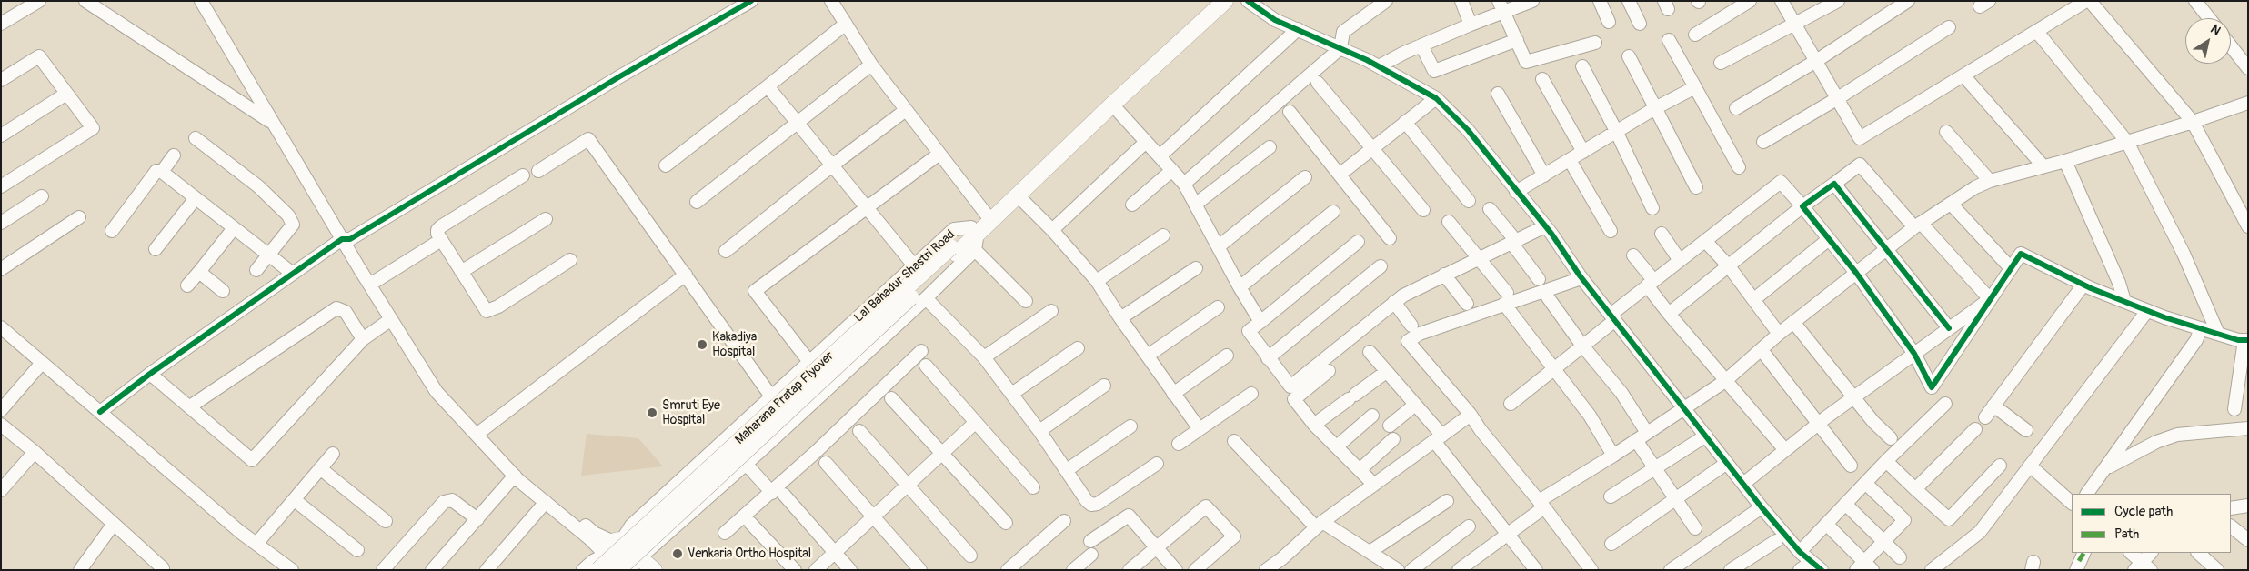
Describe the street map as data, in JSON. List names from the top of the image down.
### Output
{
  "streets": {
    "main road": ["Lal Bahadur Shastri Road", "Maharana Pratap Flyover"]
  },
  "crossings": [
    ["Lal Bahadur Shastri Road", "Maharana Pratap Flyover"]
  ],
  "places": ["Kakadiya Hospital", "Smruti Eye Hospital", "Venkaria Ortho Hospital"],
  "legend": ["Cycle path", "Path"],
  "north": "top right"
}
